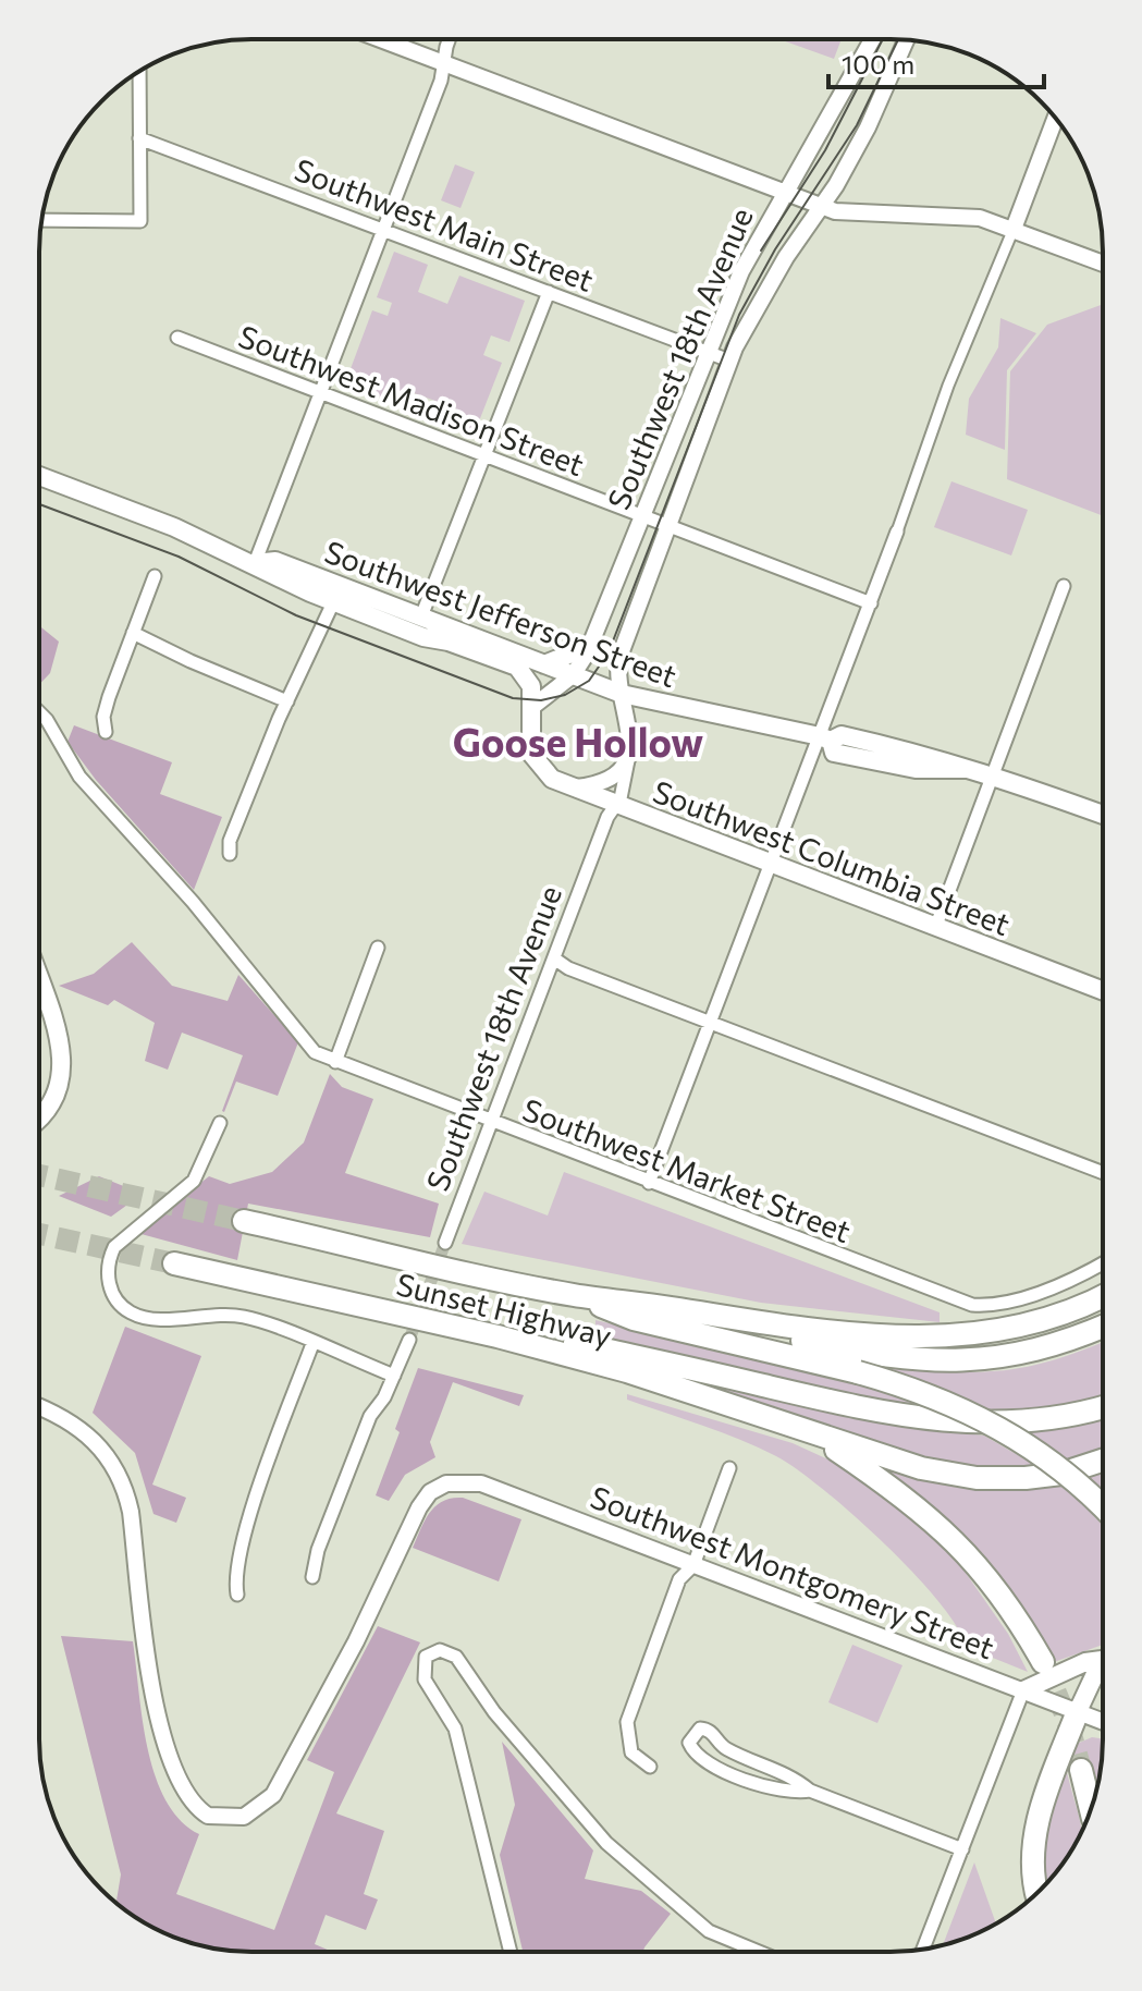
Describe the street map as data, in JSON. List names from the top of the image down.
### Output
{
  "streets": {
    "highway": ["Sunset Highway"],
    "main road": ["Southwest Jefferson Street", "Southwest Columbia Street"],
    "street": [
      "Southwest Main Street",
      "Southwest 18th Avenue",
      "Southwest Madison Street",
      "Southwest Market Street",
      "Southwest Montgomery Street"
    ]
  },
  "crossings": [
    ["Southwest Main Street", "Southwest 18th Avenue"],
    ["Southwest 18th Avenue", "Southwest Madison Street"],
    ["Southwest 18th Avenue", "Southwest Jefferson Street"],
    ["Southwest 18th Avenue", "Southwest Columbia Street"],
    ["Southwest 18th Avenue", "Southwest Market Street"],
    ["Southwest Jefferson Street", "Southwest Columbia Street"]
  ],
  "districts": ["Goose Hollow"],
  "scale_bar": "100 m"
}
